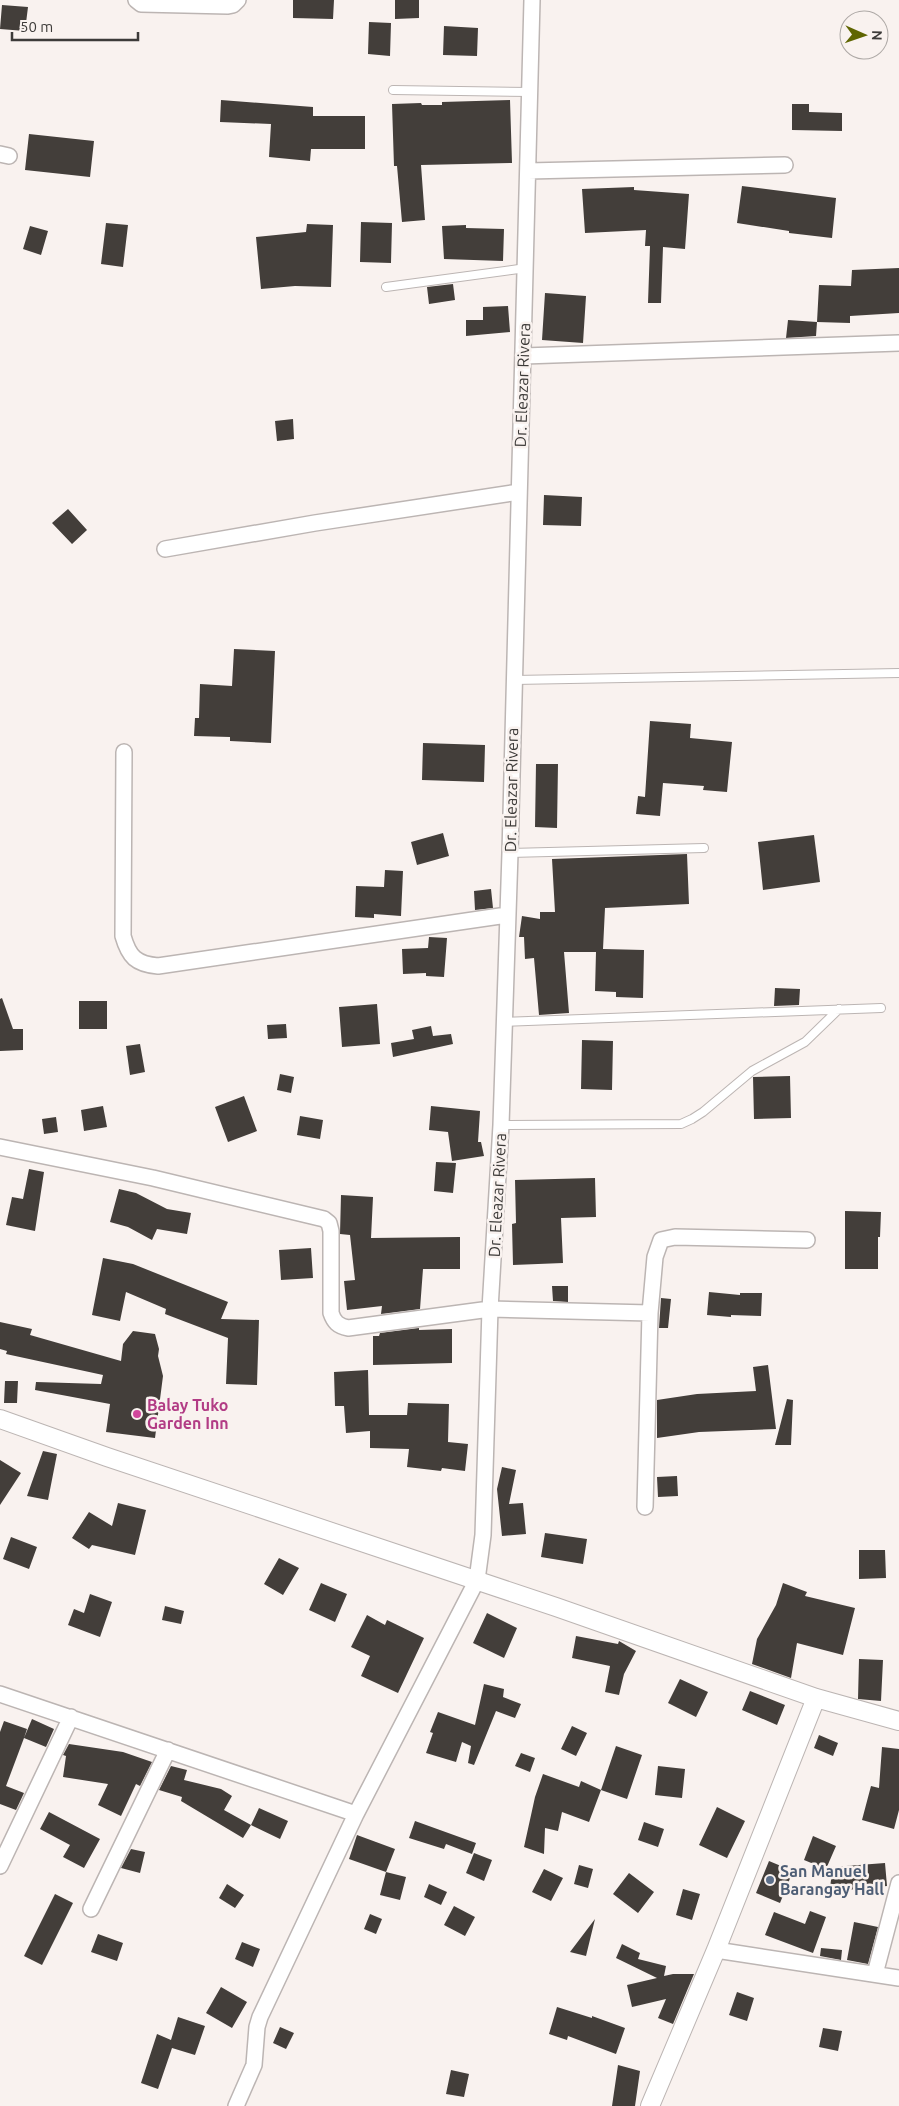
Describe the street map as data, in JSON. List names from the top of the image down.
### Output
{
  "streets": {
    "street": ["Dr. Eleazar Rivera"]
  },
  "places": ["Balay Tuko Garden Inn", "San Manuel Barangay Hall"],
  "scale_bar": "50 m",
  "north": "right"
}
